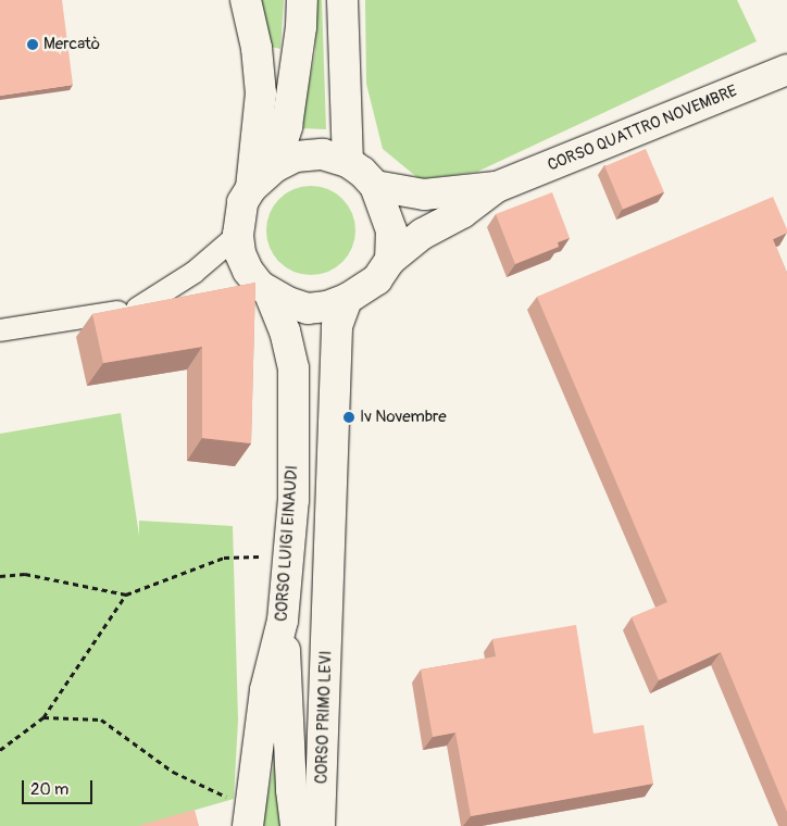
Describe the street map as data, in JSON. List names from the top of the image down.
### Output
{
  "streets": {
    "main road": ["CORSO QUATTRO NOVEMBRE", "CORSO LUIGI EINAUDI", "CORSO PRIMO LEVI"]
  },
  "crossings": [
    ["CORSO QUATTRO NOVEMBRE", "CORSO LUIGI EINAUDI"],
    ["CORSO QUATTRO NOVEMBRE", "CORSO PRIMO LEVI"],
    ["CORSO LUIGI EINAUDI", "CORSO PRIMO LEVI"]
  ],
  "places": ["Mercatò", "Iv Novembre"],
  "scale_bar": "20 m"
}
